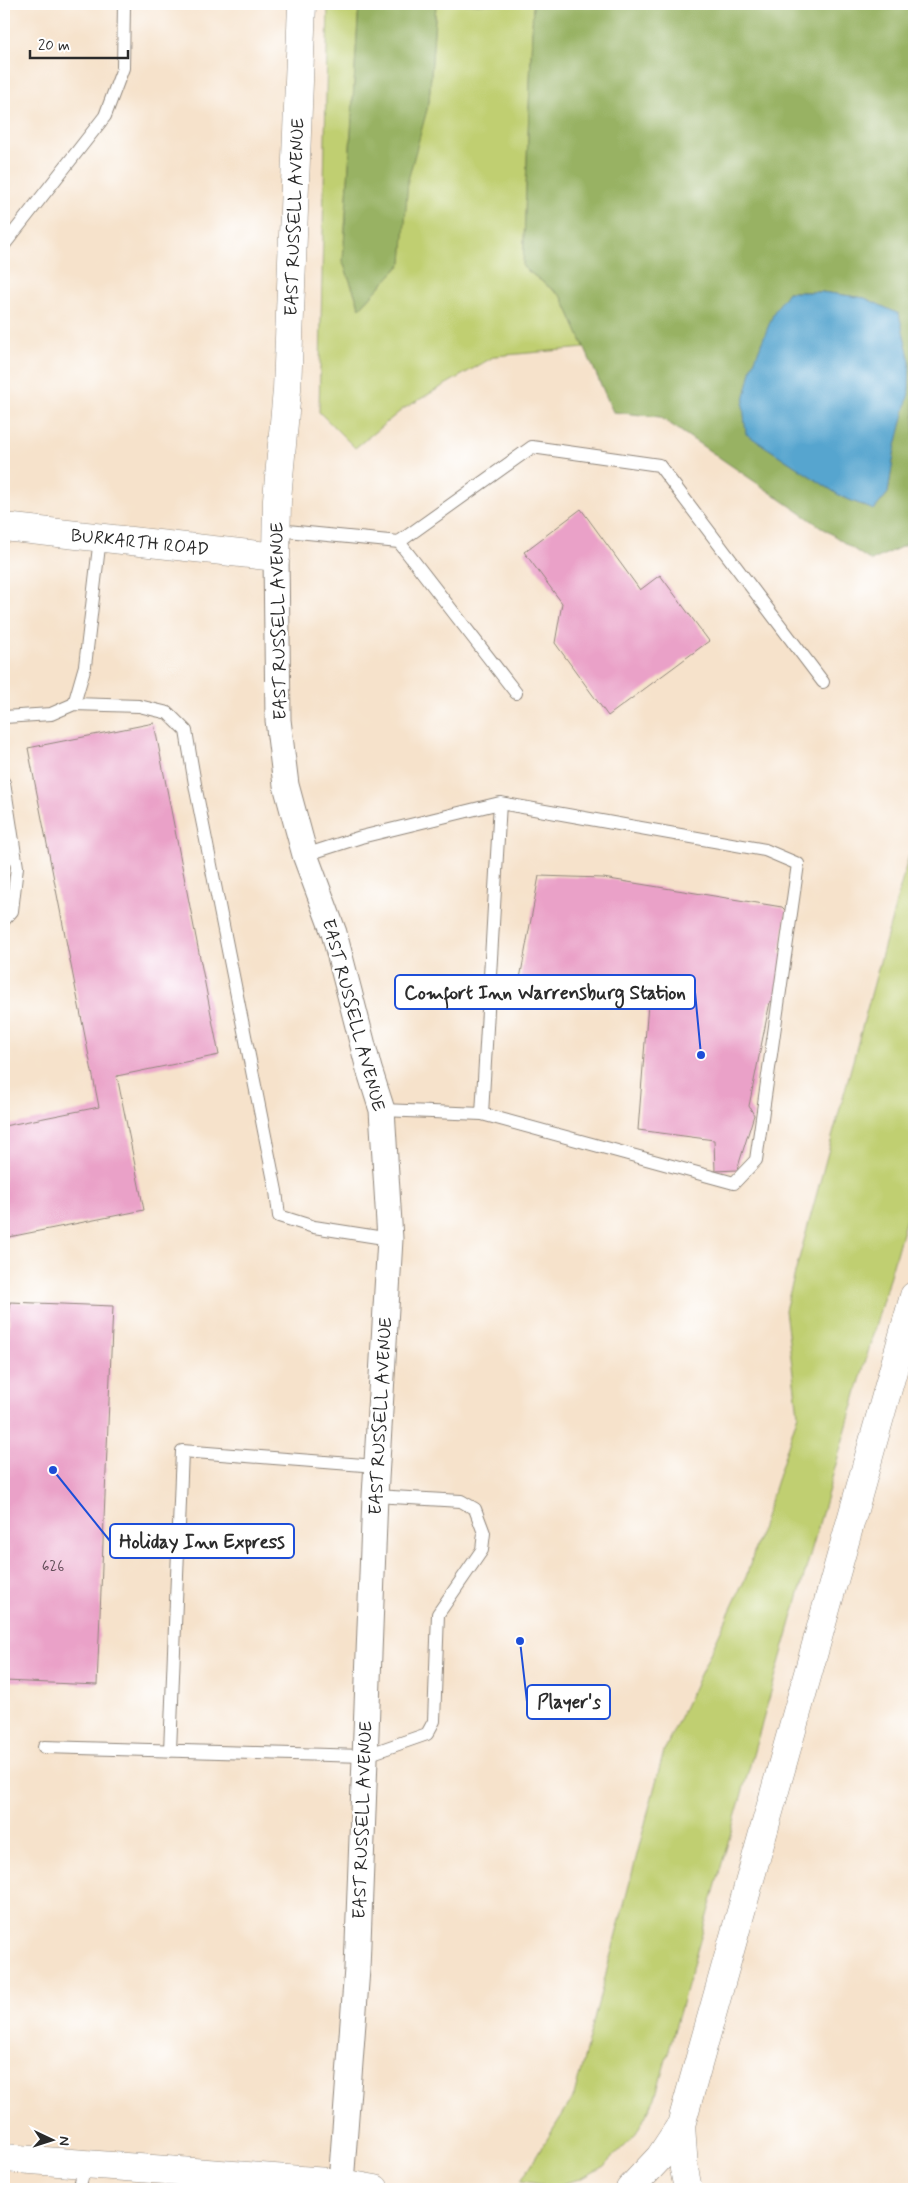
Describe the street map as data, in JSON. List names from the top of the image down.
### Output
{
  "streets": {
    "main road": ["EAST RUSSELL AVENUE", "BURKARTH ROAD"]
  },
  "crossings": [
    ["EAST RUSSELL AVENUE", "BURKARTH ROAD"]
  ],
  "places": ["Comfort Inn Warrensburg Station", "Holiday Inn Express", "Player's"],
  "house_numbers": ["626"],
  "scale_bar": "20 m",
  "north": "right"
}
